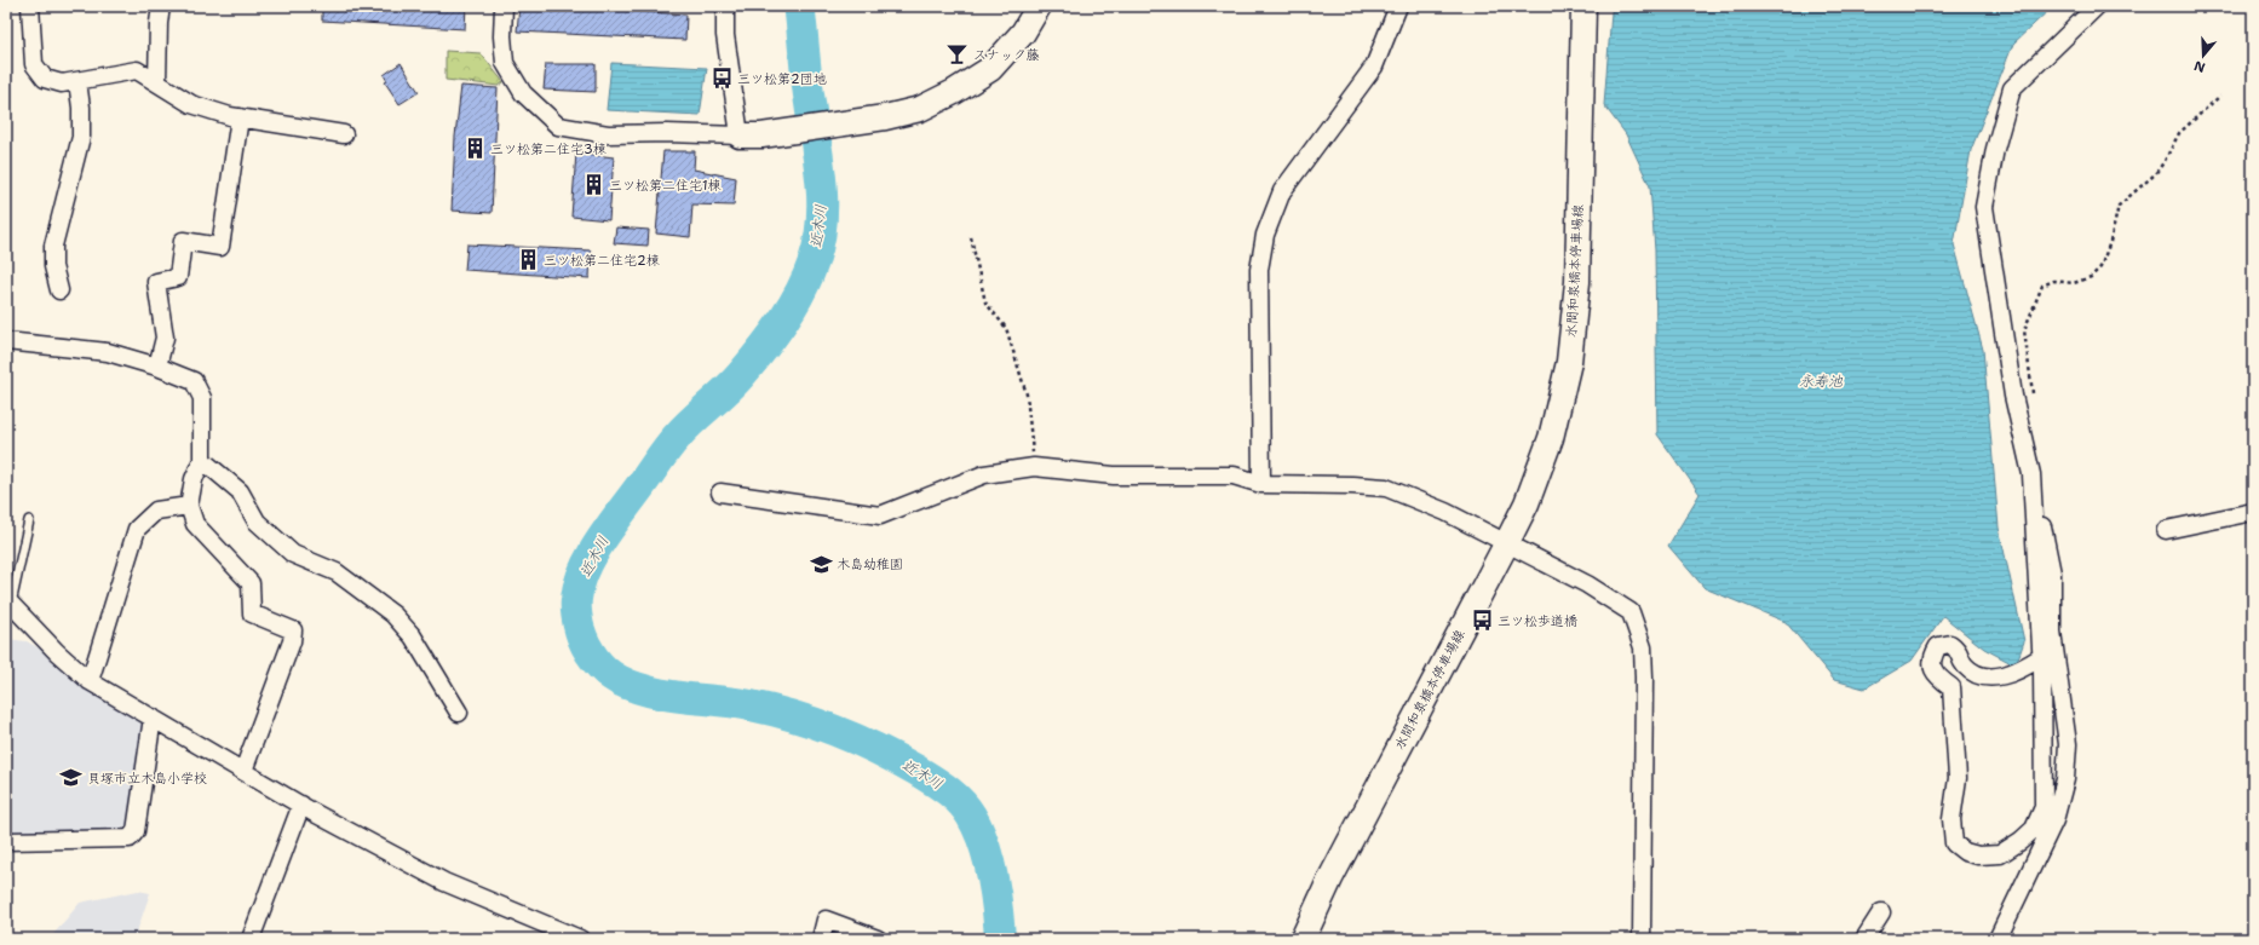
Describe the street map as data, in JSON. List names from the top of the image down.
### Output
{
  "streets": {
    "main road": ["水間和泉橋本停車場線"]
  },
  "water": ["近木川", "永寿池"],
  "places": {
    "bar": ["スナック藤"],
    "bus stop": ["三ツ松第2団地", "三ツ松歩道橋"],
    "building": ["三ツ松第二住宅3棟", "三ツ松第二住宅1棟", "三ツ松第二住宅2棟"],
    "school or university": ["木島幼稚園", "貝塚市立木島小学校"]
  },
  "north": "bottom"
}
